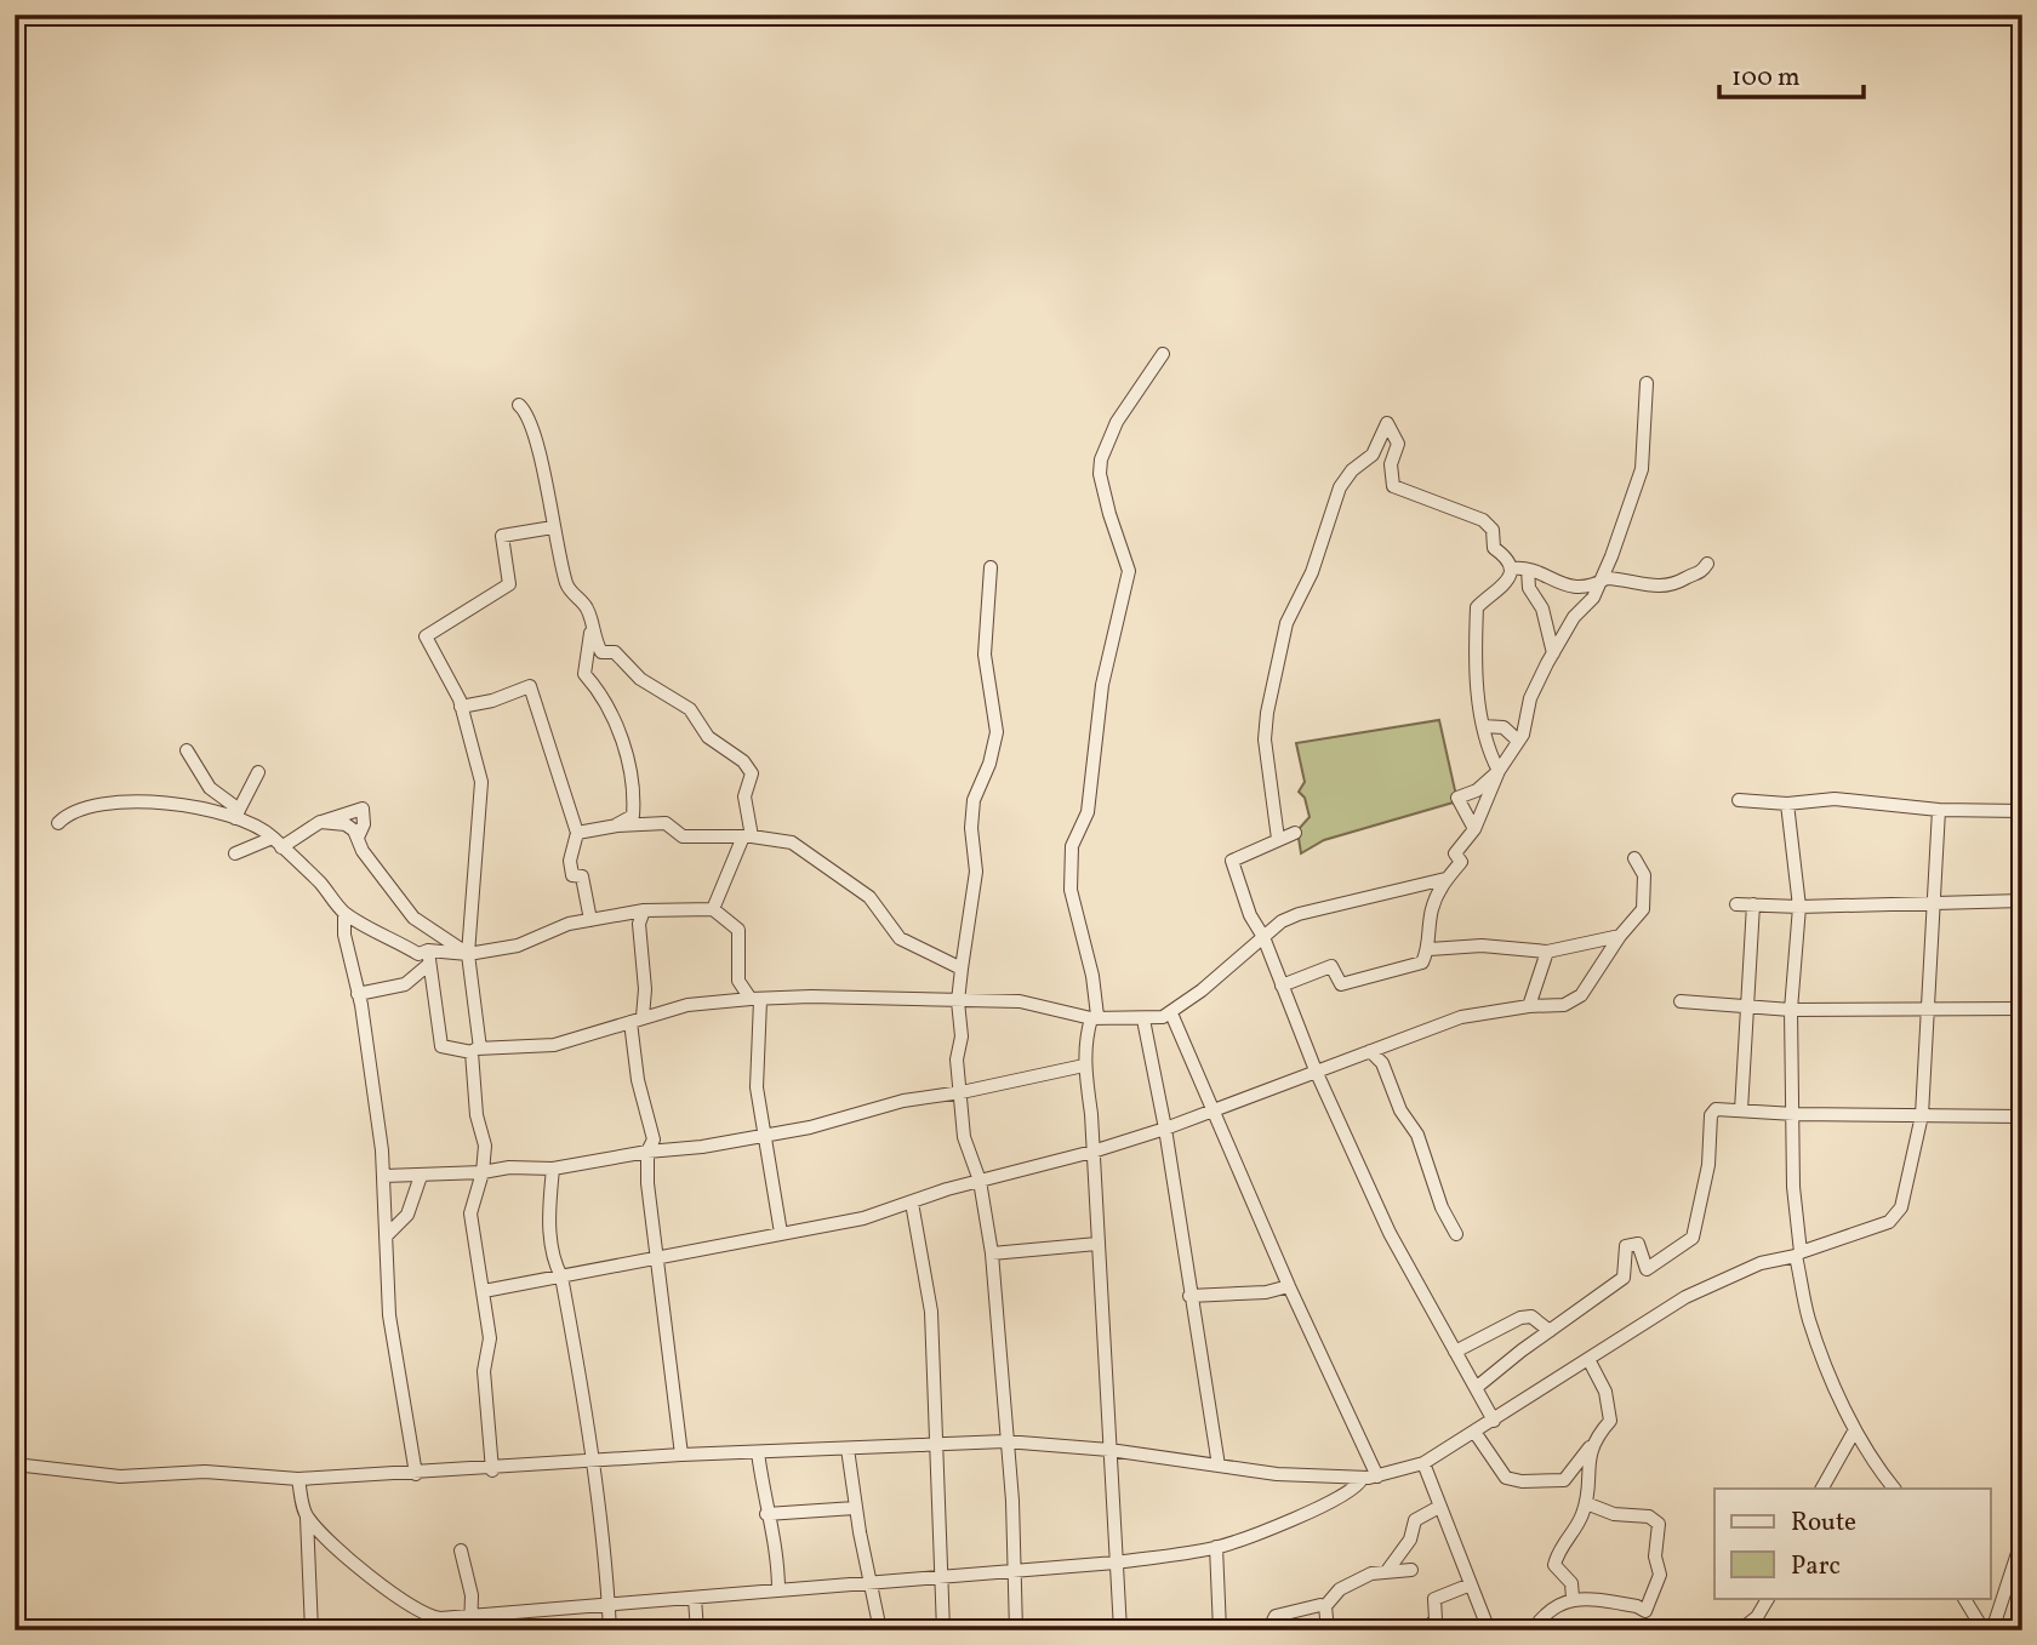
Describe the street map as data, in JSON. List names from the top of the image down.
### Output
{
  "legend": ["Route", "Parc"],
  "scale_bar": "100 m"
}
